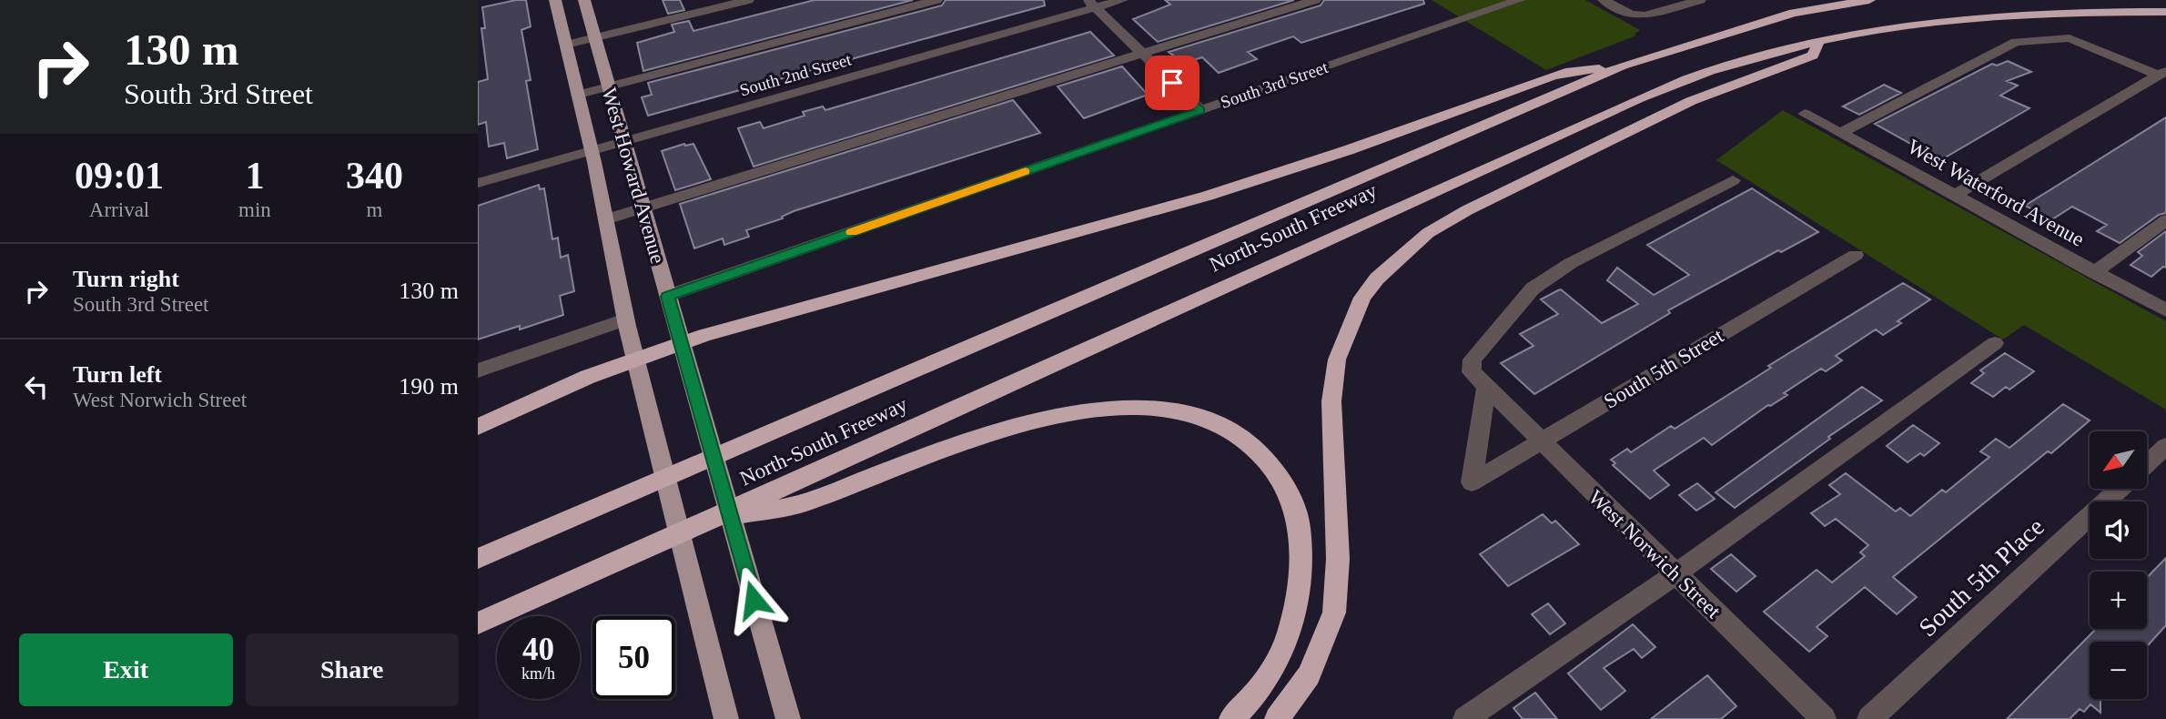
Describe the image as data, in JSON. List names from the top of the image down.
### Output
{
  "streets": {
    "highway": ["North-South Freeway"],
    "main road": ["West Howard Avenue"],
    "street": [
      "South 2nd Street",
      "South 3rd Street",
      "West Waterford Avenue",
      "South 5th Street",
      "West Norwich Street",
      "South 5th Place"
    ]
  },
  "crossings": [
    ["South 2nd Street", "West Howard Avenue"],
    ["South 3rd Street", "West Howard Avenue"],
    ["South 5th Street", "West Norwich Street"]
  ],
  "north": "bottom left",
  "page": {
    "turn": ["130 m", "South 3rd Street"],
    "eta": [
      "09:01",
      "Arrival",
      "1",
      "min",
      "340",
      "m"
    ],
    "list": [
      {
        "name": "Turn right",
        "note": "South 3rd Street",
        "value": "130 m"
      },
      {
        "name": "Turn left",
        "note": "West Norwich Street",
        "value": "190 m"
      }
    ],
    "map_buttons": ["+", "−"],
    "speed": "40 km/h",
    "limit": "50",
    "buttons": ["Exit", "Share"]
  }
}
